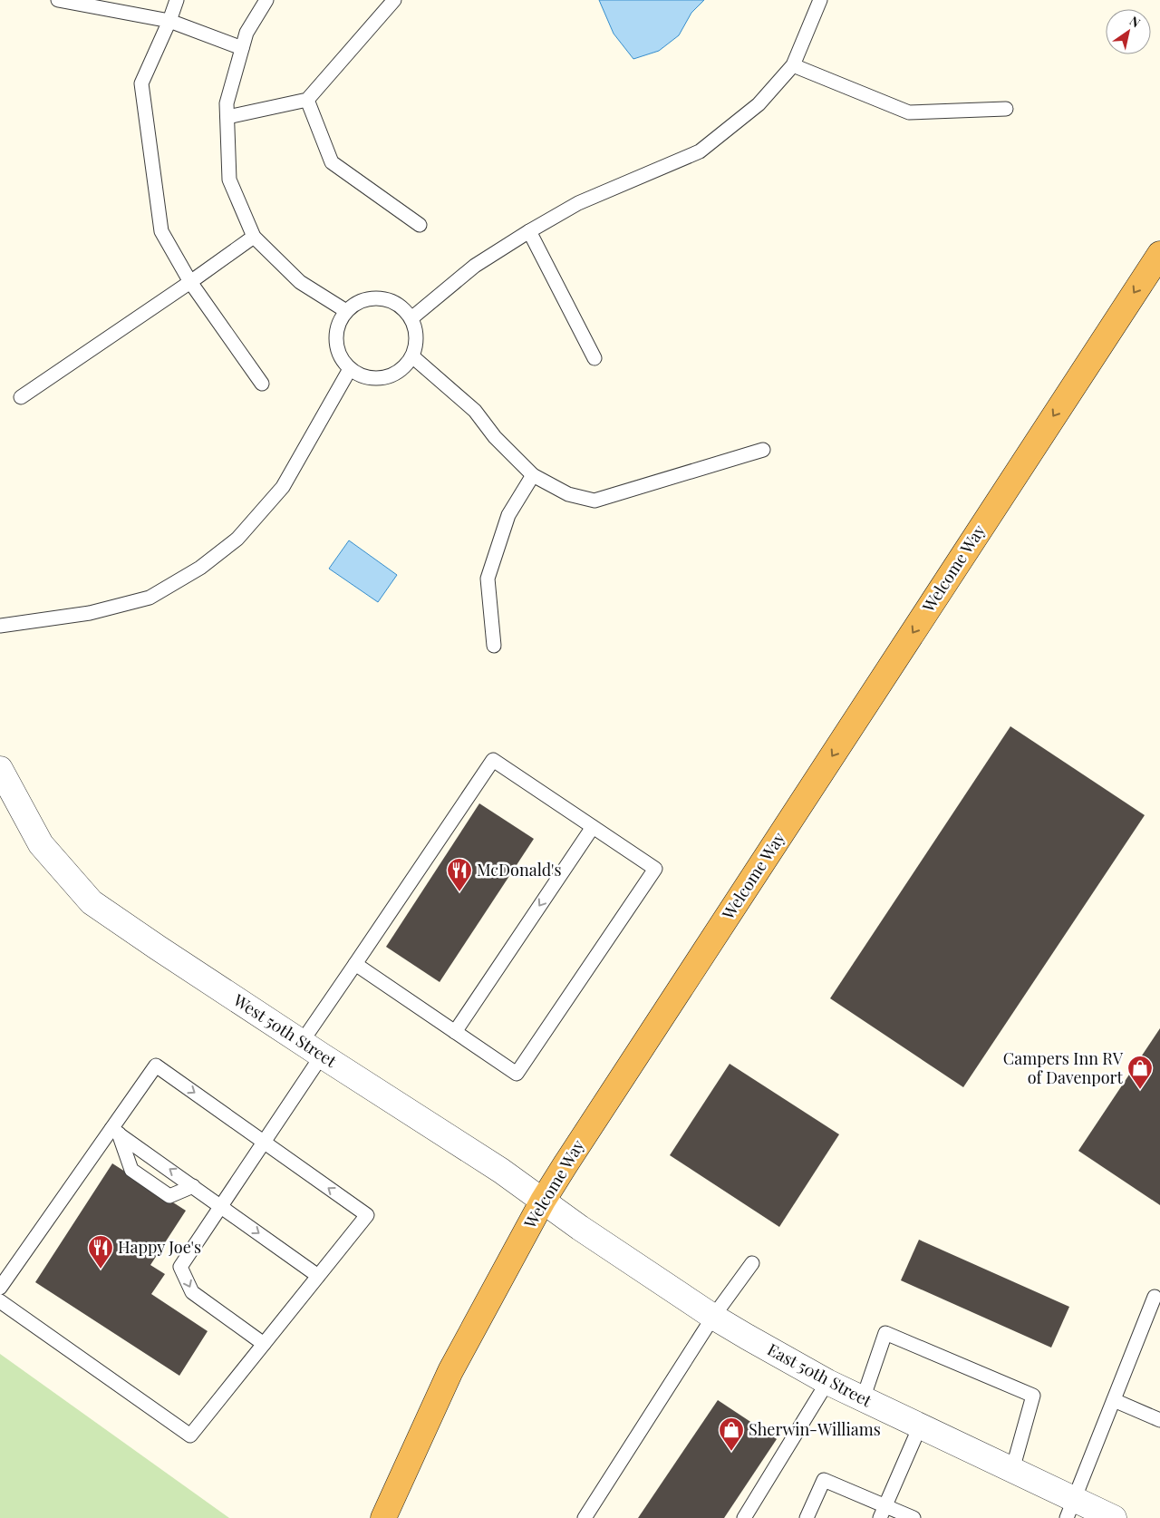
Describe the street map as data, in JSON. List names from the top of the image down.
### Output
{
  "streets": {
    "highway": ["Welcome Way"],
    "street": ["West 50th Street", "East 50th Street"]
  },
  "crossings": [
    ["Welcome Way", "West 50th Street"],
    ["Welcome Way", "East 50th Street"],
    ["West 50th Street", "East 50th Street"]
  ],
  "one_way": ["Welcome Way"],
  "places": {
    "restaurant": ["McDonald's", "Happy Joe's"],
    "shop": ["Campers Inn RV of Davenport", "Sherwin-Williams"]
  },
  "north": "top right"
}
